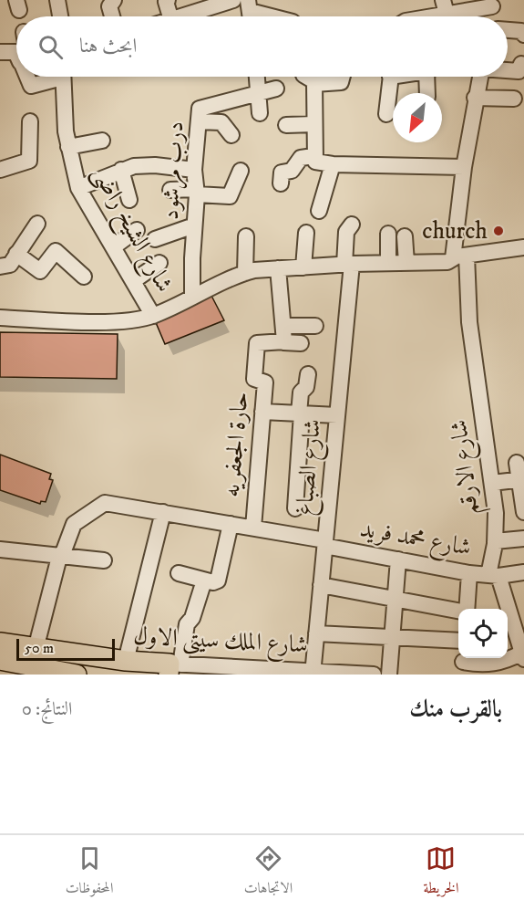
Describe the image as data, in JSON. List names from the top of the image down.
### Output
{
  "streets": {
    "main road": ["شارع الملك سيتى الاول"],
    "street": [
      "درب مرشود",
      "شارع الشيخ راضى",
      "حارة الجعفريه",
      "شارع الصباغ",
      "شارع الارقم",
      "شارع محمد فريد"
    ]
  },
  "crossings": [
    ["حارة الجعفريه", "شارع محمد فريد"],
    ["شارع الصباغ", "شارع محمد فريد"],
    ["شارع الصباغ", "شارع الملك سيتى الاول"],
    ["شارع الارقم", "شارع محمد فريد"],
    ["شارع محمد فريد", "شارع الملك سيتى الاول"]
  ],
  "places": ["church"],
  "scale_bar": "50 m",
  "north": "bottom left",
  "page": {
    "search": "ابحث هنا",
    "scale": "50 m",
    "heading": ["بالقرب منك", "النتائج: 0"],
    "nav": ["الخريطة", "الاتجاهات", "المحفوظات"]
  }
}
